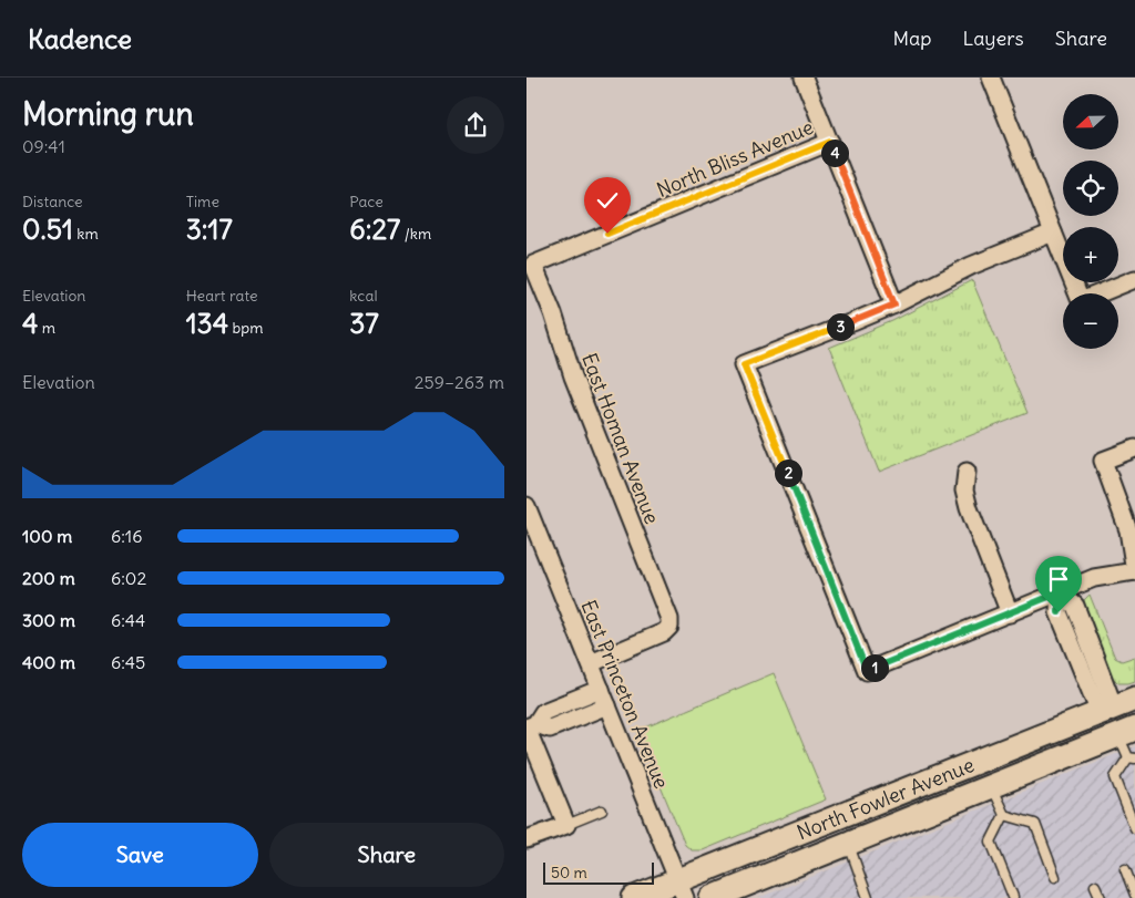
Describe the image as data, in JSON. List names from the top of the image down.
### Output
{
  "streets": {
    "main road": ["North Fowler Avenue"],
    "street": ["North Bliss Avenue", "East Homan Avenue", "East Princeton Avenue"]
  },
  "crossings": [
    ["North Bliss Avenue", "East Homan Avenue"],
    ["East Homan Avenue", "East Princeton Avenue"],
    ["East Princeton Avenue", "North Fowler Avenue"]
  ],
  "scale_bar": "50 m",
  "north": "left",
  "page": {
    "header": "Kadence",
    "nav": ["Map", "Layers", "Share"],
    "heading": ["Morning run", "09:41"],
    "map_buttons": ["+", "−"],
    "pins": [
      "4",
      "3",
      "2",
      "1"
    ],
    "stats": [
      ["Distance", "0.51 km"],
      ["Time", "3:17"],
      ["Pace", "6:27 /km"],
      ["Elevation", "4 m"],
      ["Heart rate", "134 bpm"],
      ["kcal", "37"]
    ],
    "chart": ["Elevation", "259–263 m"],
    "list": [
      {
        "name": "100 m",
        "note": "6:16"
      },
      {
        "name": "200 m",
        "note": "6:02"
      },
      {
        "name": "300 m",
        "note": "6:44"
      },
      {
        "name": "400 m",
        "note": "6:45"
      }
    ],
    "buttons": ["Save", "Share"],
    "scale": "50 m"
  }
}
